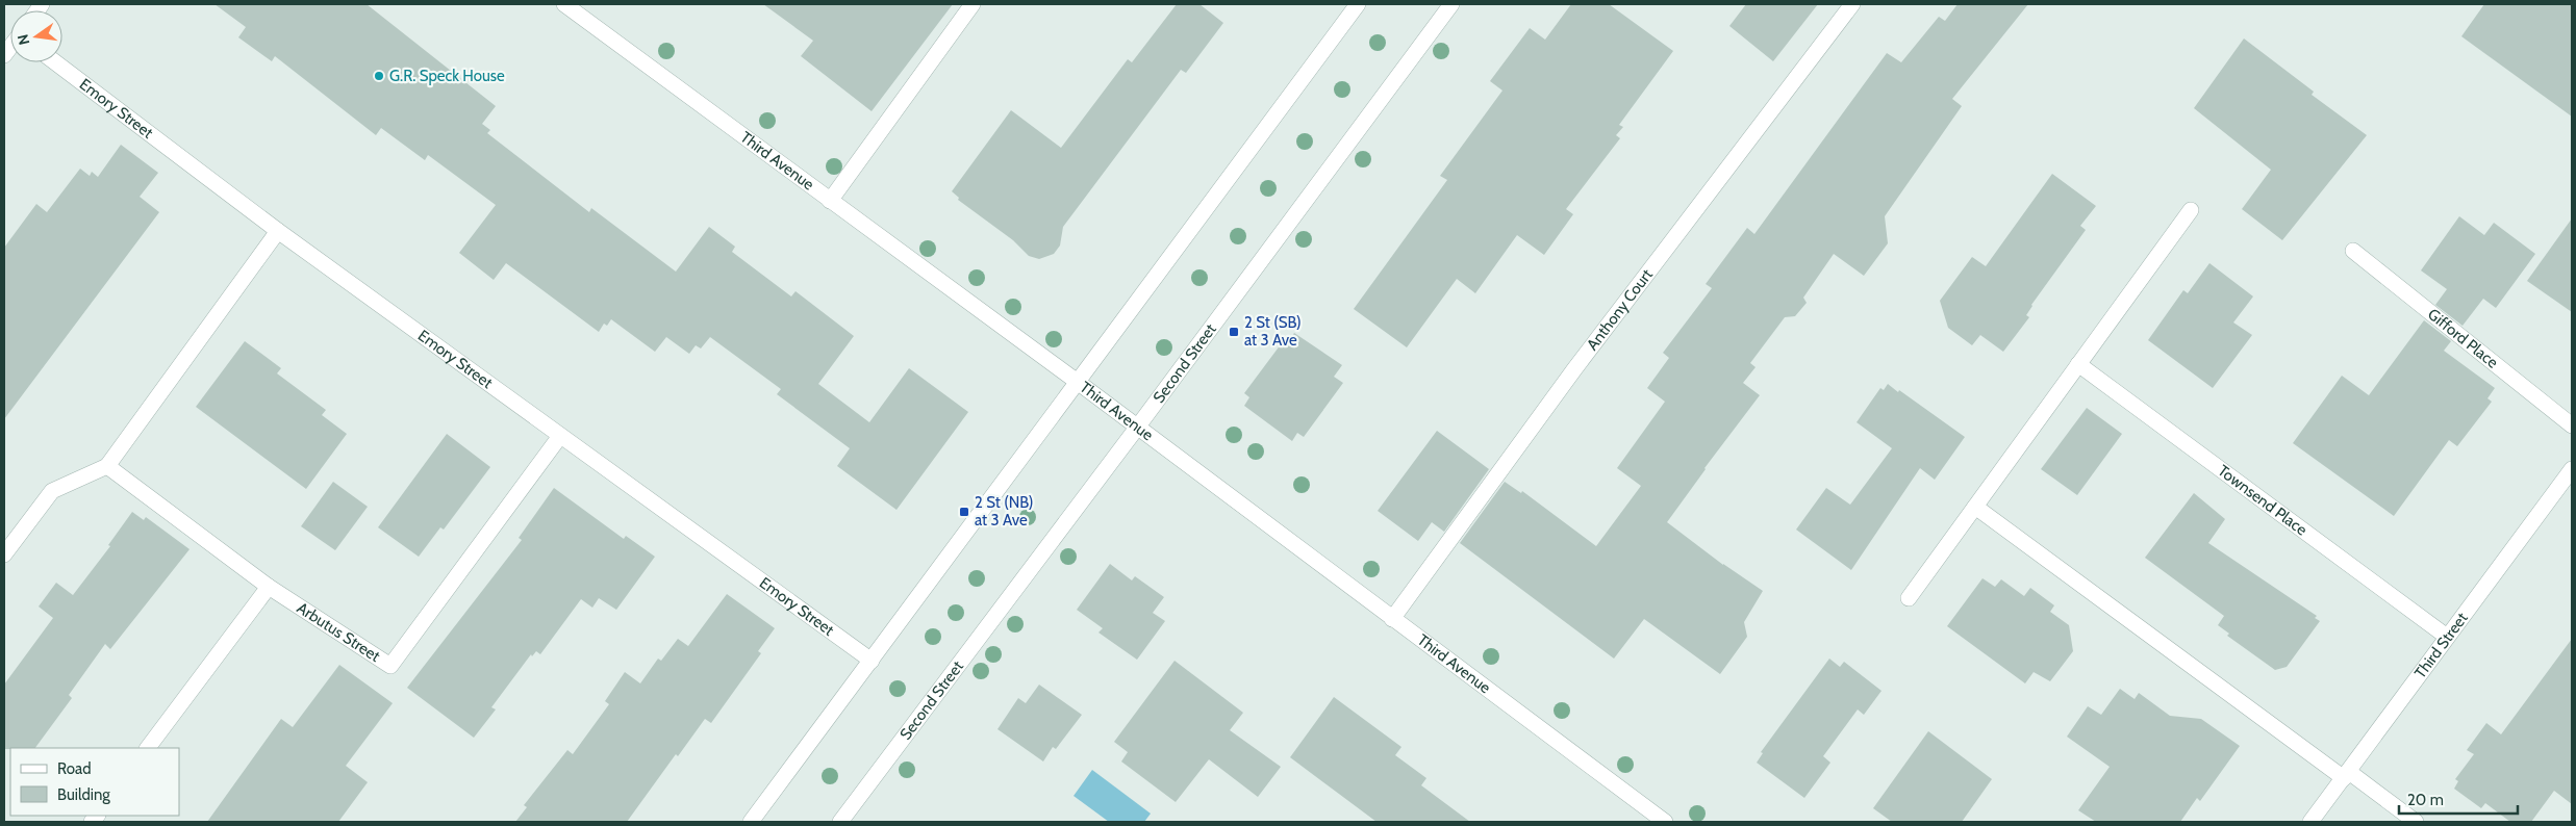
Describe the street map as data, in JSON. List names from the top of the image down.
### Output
{
  "streets": {
    "street": [
      "Emory Street",
      "Third Avenue",
      "Anthony Court",
      "Gifford Place",
      "Second Street",
      "Townsend Place",
      "Arbutus Street",
      "Third Street"
    ]
  },
  "crossings": [
    ["Emory Street", "Arbutus Street"],
    ["Third Avenue", "Anthony Court"],
    ["Third Avenue", "Second Street"],
    ["Townsend Place", "Third Street"]
  ],
  "places": {
    "other": ["G.R. Speck House"],
    "transit": ["2 St (SB) at 3 Ave", "2 St (NB) at 3 Ave"]
  },
  "legend": ["Road", "Building"],
  "scale_bar": "20 m",
  "north": "left"
}
